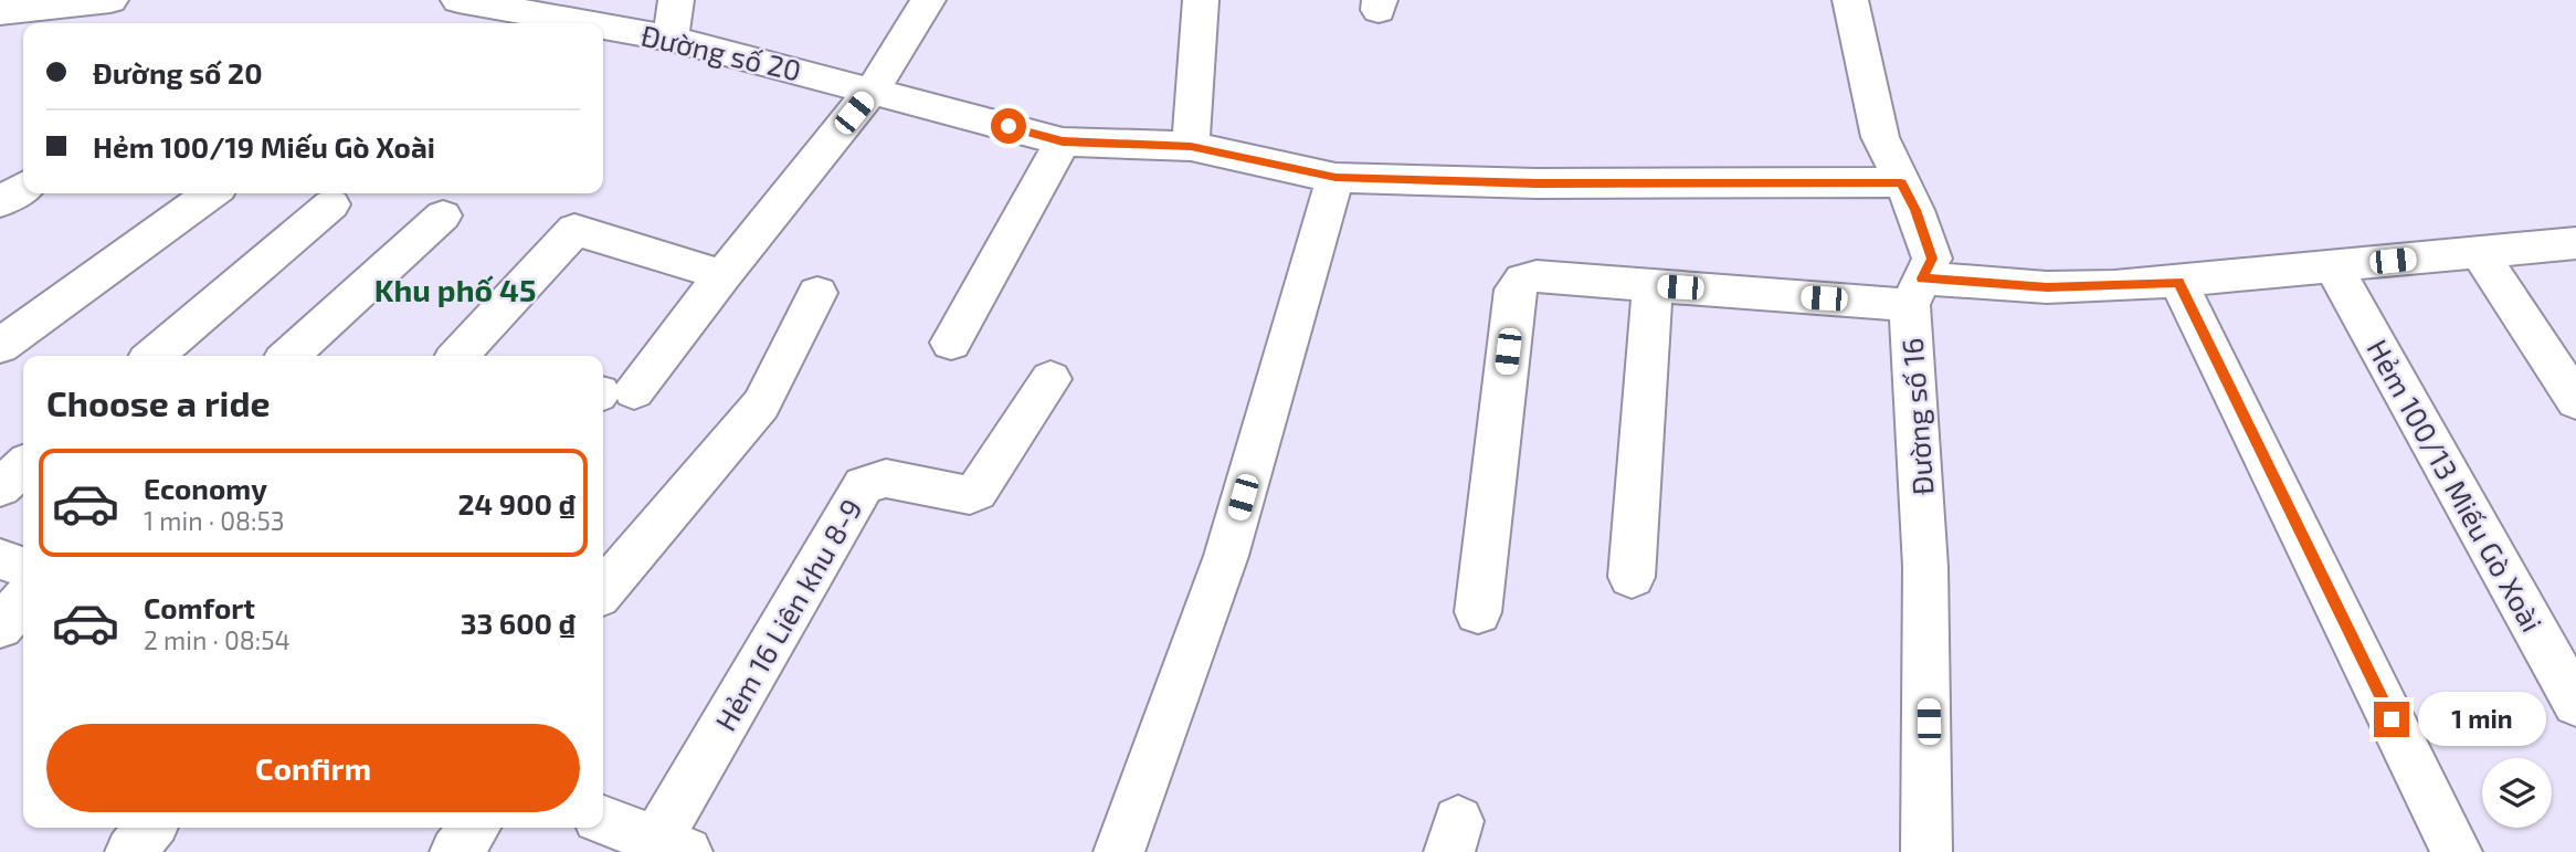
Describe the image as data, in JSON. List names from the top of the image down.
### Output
{
  "streets": {
    "street": [
      "Đường số 20",
      "Đường số 16",
      "Hẻm 100/13 Miếu Gò Xoài",
      "Hẻm 16 Liên khu 8-9"
    ]
  },
  "crossings": [
    ["Đường số 20", "Đường số 16"]
  ],
  "districts": ["Khu phố 45"],
  "page": {
    "banner": ["Đường số 20", "Hẻm 100/19 Miếu Gò Xoài"],
    "heading": "Choose a ride",
    "list": [
      {
        "name": "Economy",
        "note": "1 min · 08:53",
        "value": "24 900 ₫"
      },
      {
        "name": "Comfort",
        "note": "2 min · 08:54",
        "value": "33 600 ₫"
      }
    ],
    "bubble": "1 min",
    "buttons": "Confirm"
  }
}
